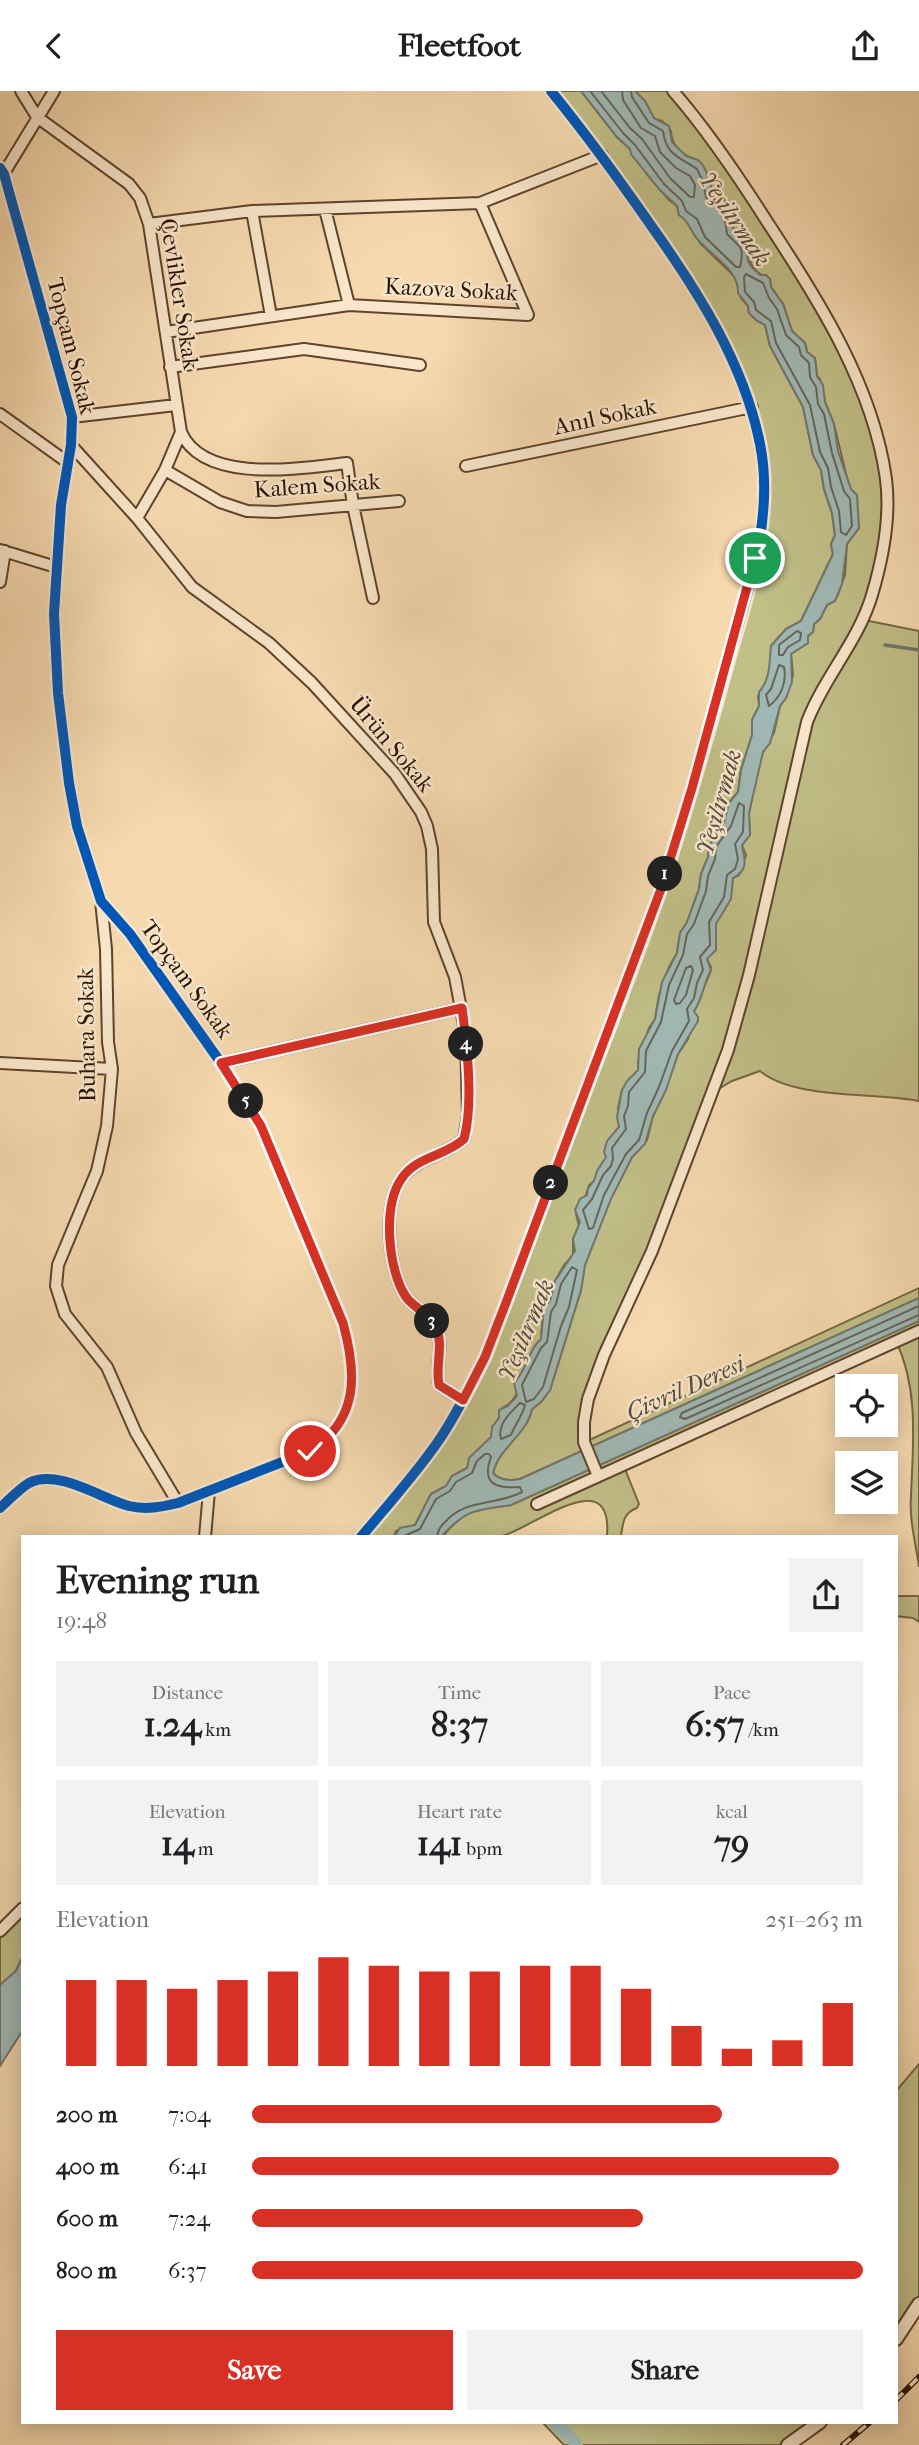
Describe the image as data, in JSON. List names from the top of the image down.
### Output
{
  "streets": {
    "street": [
      "Kazova Sokak",
      "Çevlikler Sokak",
      "Topçam Sokak",
      "Anıl Sokak",
      "Kalem Sokak",
      "Ürün Sokak",
      "Buhara Sokak"
    ]
  },
  "crossings": [
    ["Kazova Sokak", "Çevlikler Sokak"],
    ["Topçam Sokak", "Ürün Sokak"],
    ["Topçam Sokak", "Buhara Sokak"]
  ],
  "water": ["Yeşilırmak", "Çivril Deresi"],
  "page": {
    "header": "Fleetfoot",
    "pins": [
      "1",
      "4",
      "5",
      "2",
      "3"
    ],
    "heading": ["Evening run", "19:48"],
    "stats": [
      ["Distance", "1.24 km"],
      ["Time", "8:37"],
      ["Pace", "6:57 /km"],
      ["Elevation", "14 m"],
      ["Heart rate", "141 bpm"],
      ["kcal", "79"]
    ],
    "chart": ["Elevation", "251–263 m"],
    "list": [
      {
        "name": "200 m",
        "note": "7:04"
      },
      {
        "name": "400 m",
        "note": "6:41"
      },
      {
        "name": "600 m",
        "note": "7:24"
      },
      {
        "name": "800 m",
        "note": "6:37"
      }
    ],
    "buttons": ["Save", "Share"]
  }
}
